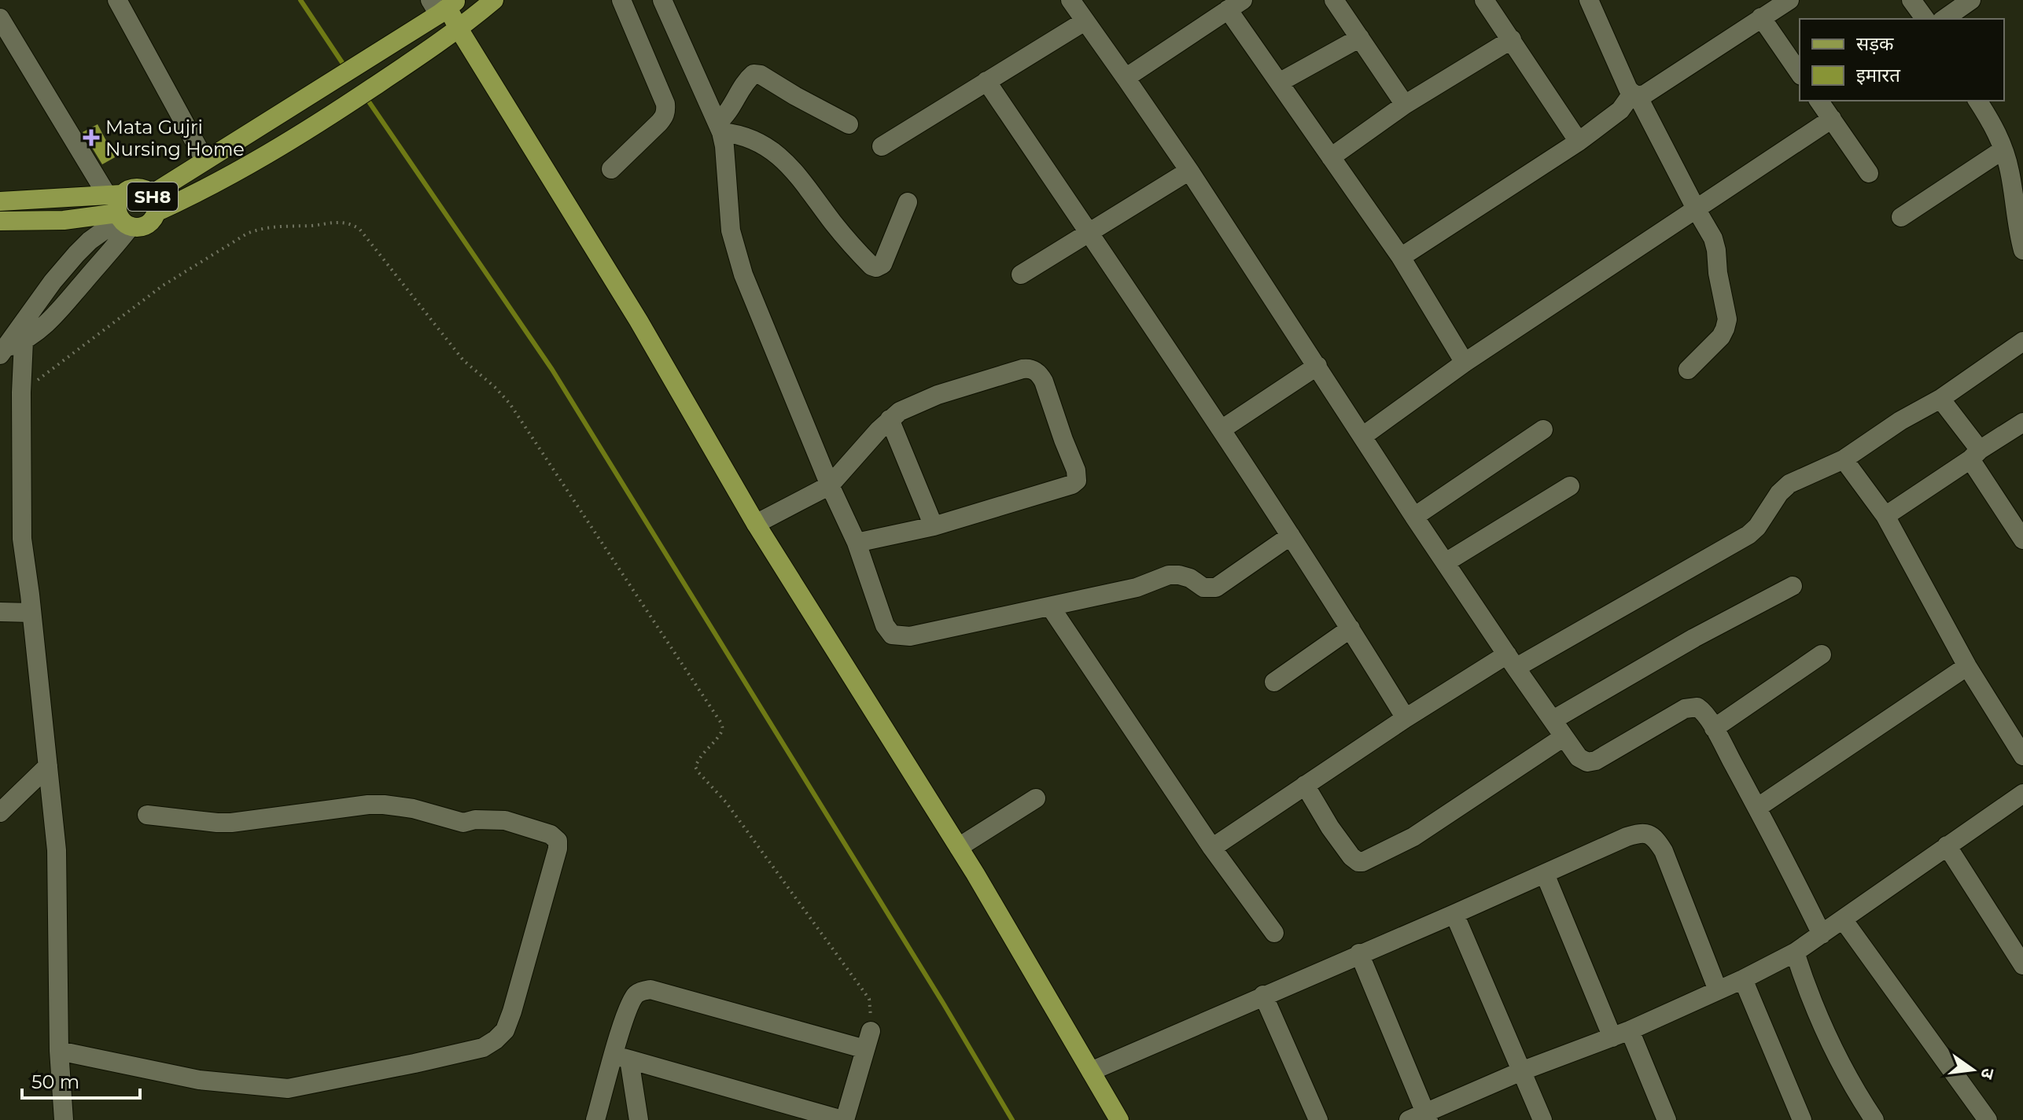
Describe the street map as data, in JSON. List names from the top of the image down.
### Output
{
  "streets": {
    "main road": ["SH8"]
  },
  "places": {
    "health": ["Mata Gujri Nursing Home"]
  },
  "legend": ["सड़क", "इमारत"],
  "scale_bar": "50 m",
  "north": "right"
}
